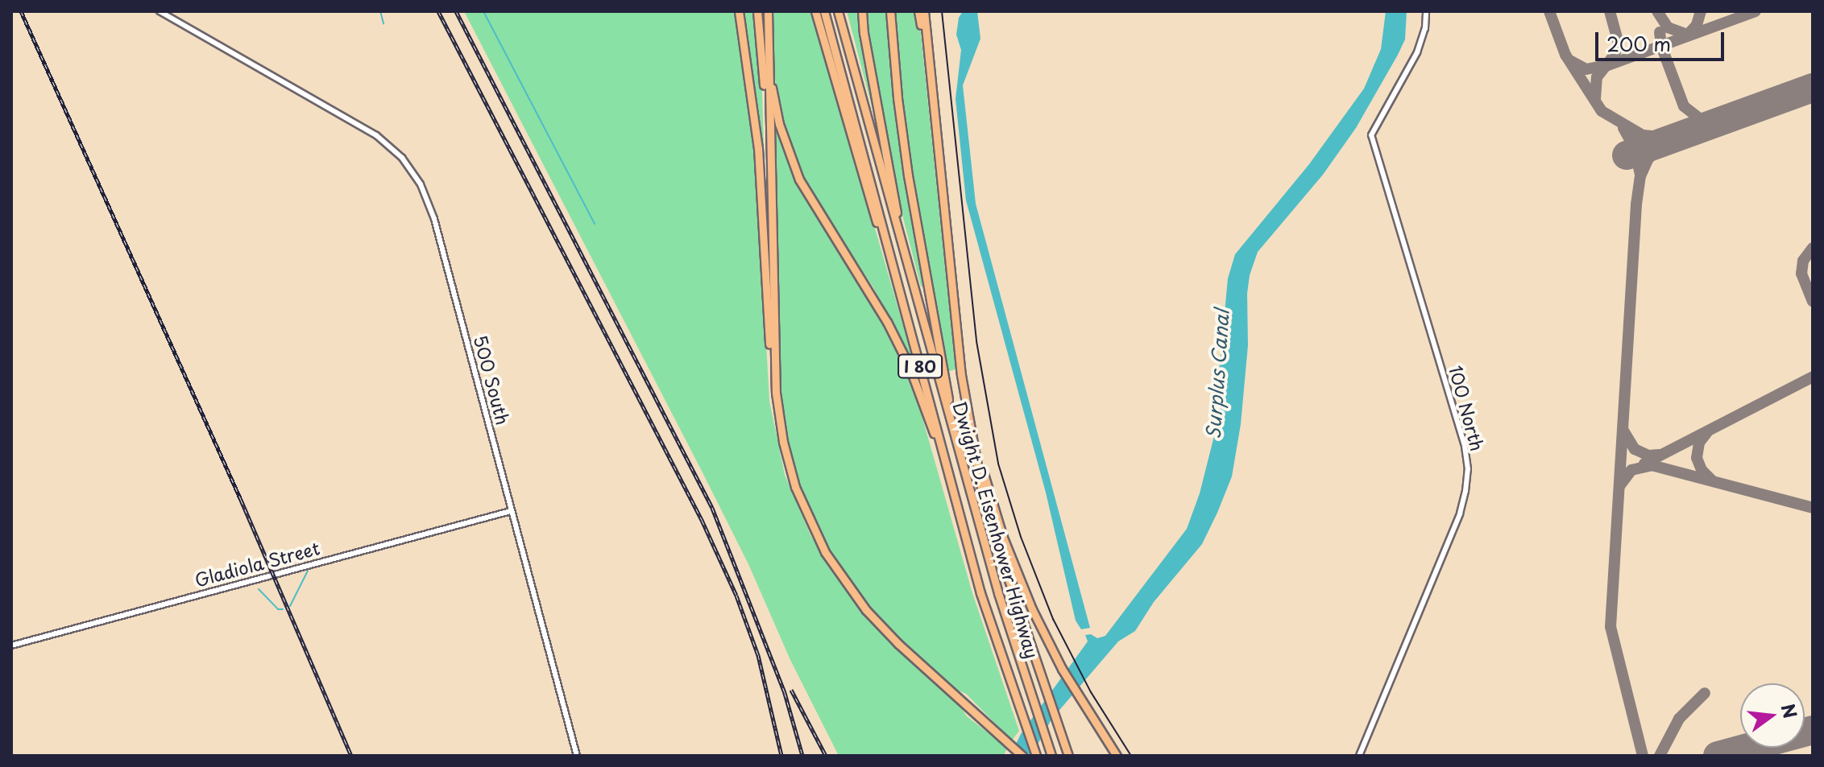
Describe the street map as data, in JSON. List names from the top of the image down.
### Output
{
  "streets": {
    "highway": ["I 80", "Dwight D. Eisenhower Highway"],
    "street": ["500 South", "100 North", "Gladiola Street"]
  },
  "crossings": [
    ["500 South", "Gladiola Street"]
  ],
  "water": ["Surplus Canal"],
  "scale_bar": "200 m",
  "north": "right"
}
